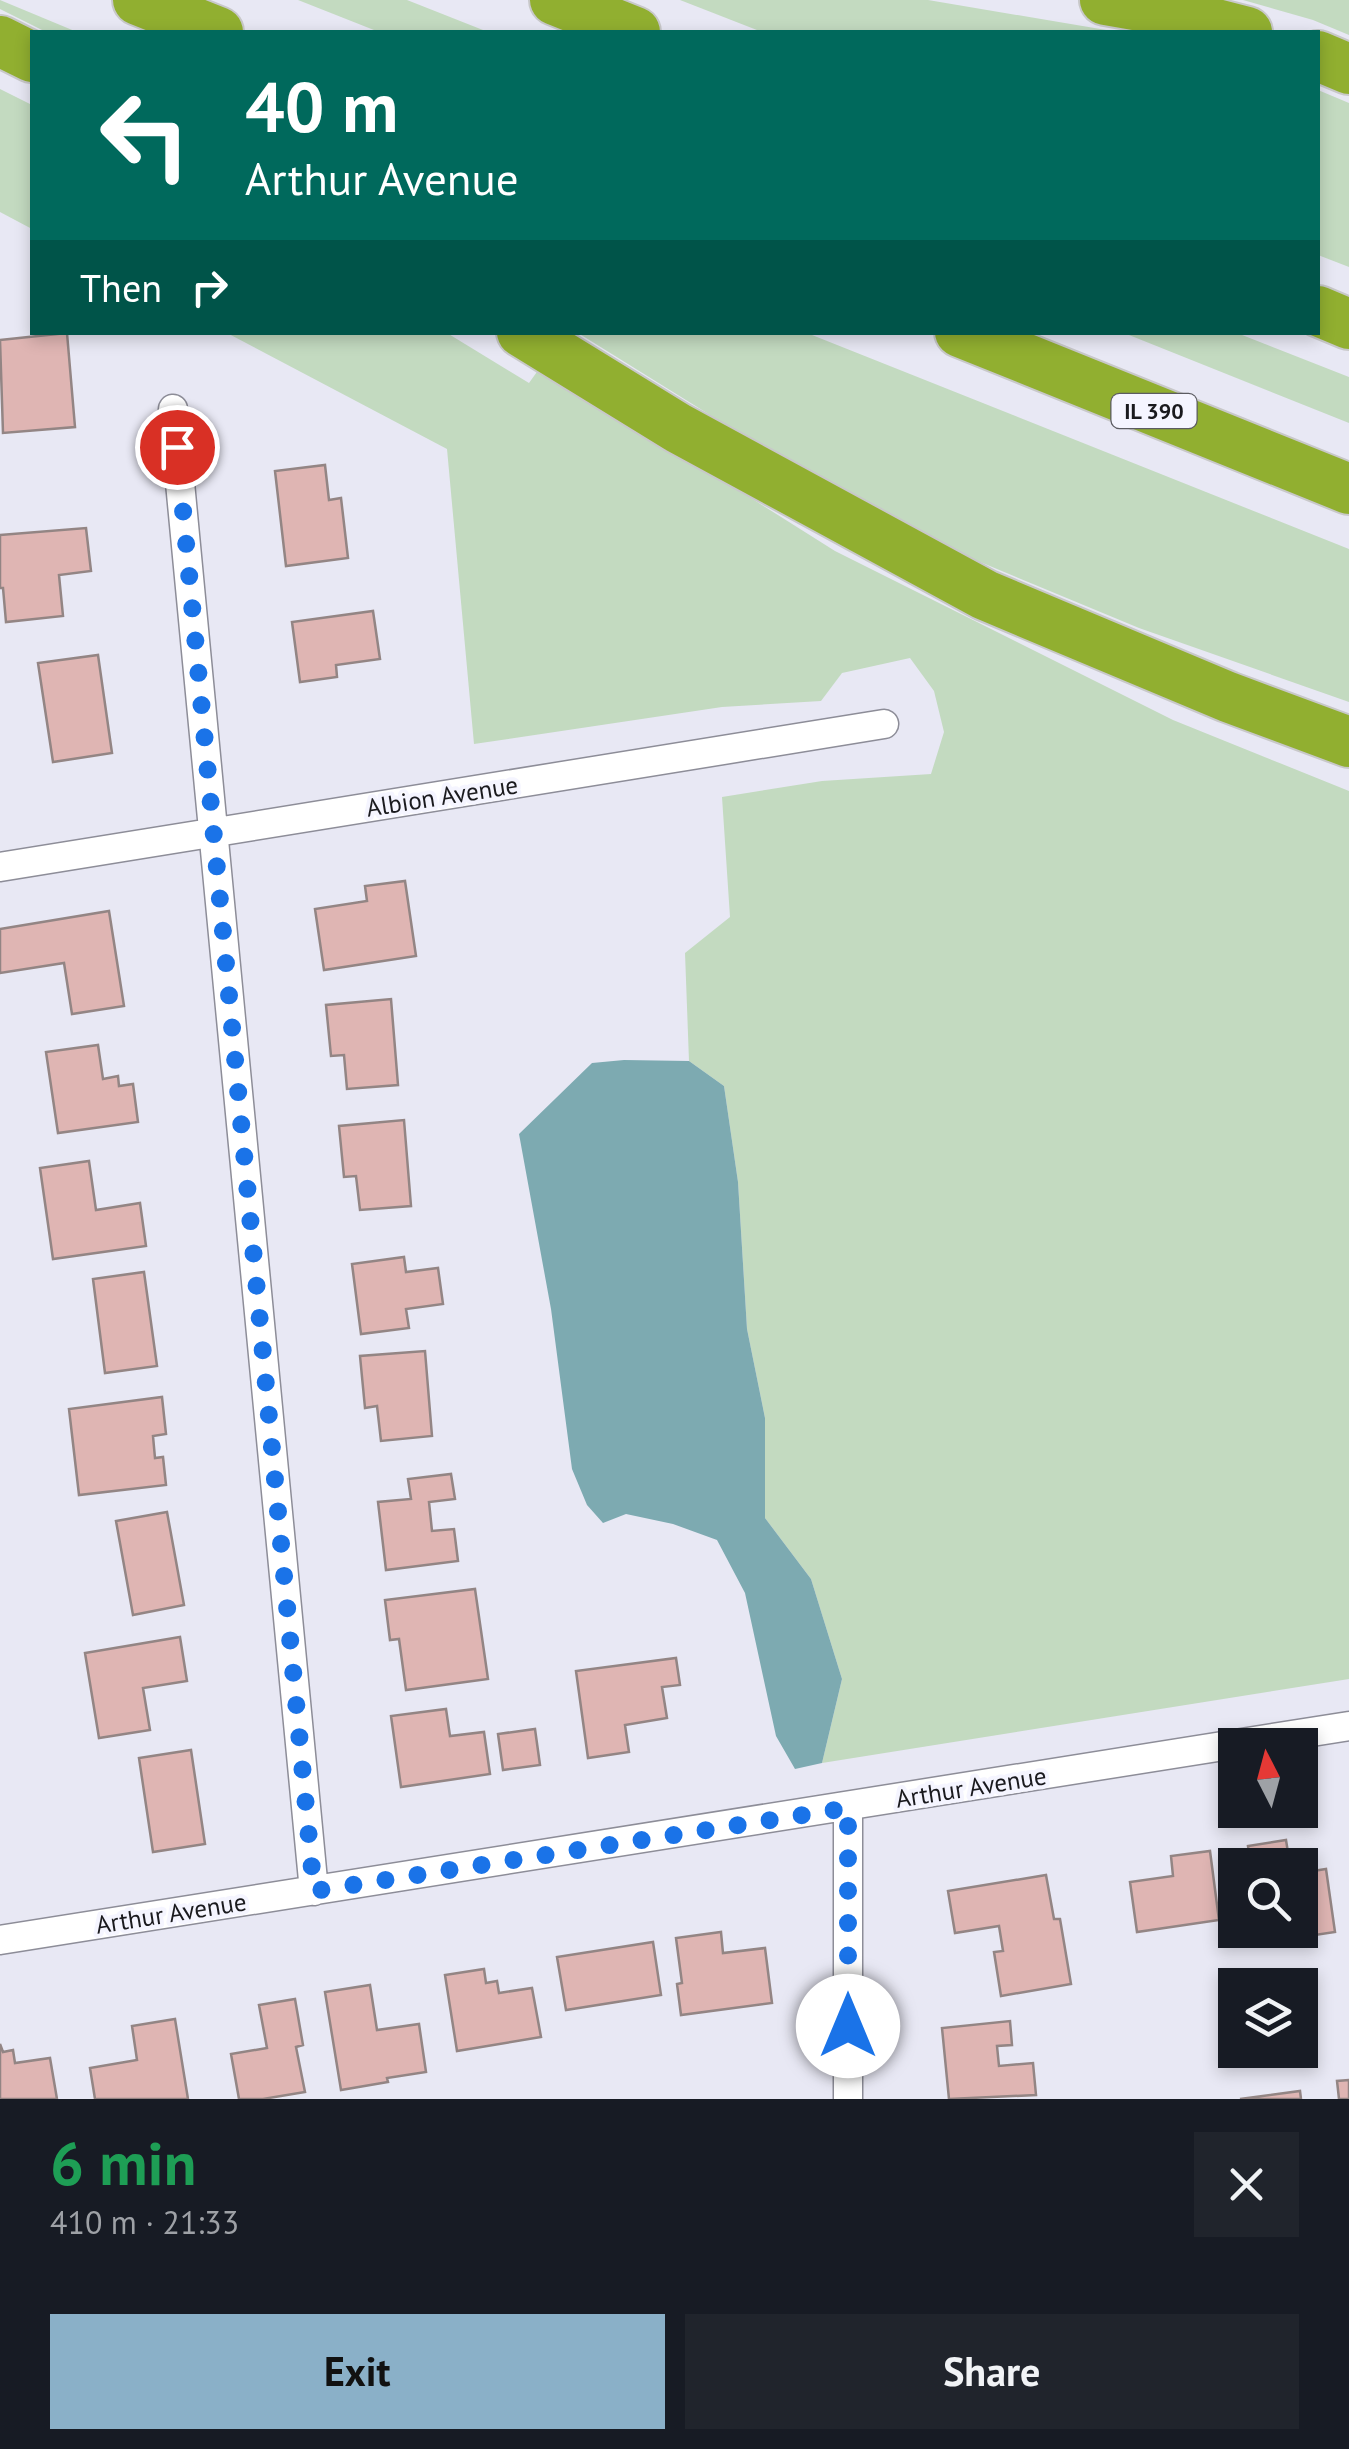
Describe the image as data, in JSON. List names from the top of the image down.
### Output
{
  "streets": {
    "highway": ["IL 390"],
    "street": ["Albion Avenue", "Arthur Avenue"]
  },
  "north": "top",
  "page": {
    "turn": ["40 m", "Arthur Avenue"],
    "then": "Then",
    "heading": ["6 min", "410 m · 21:33"],
    "buttons": ["Exit", "Share"]
  }
}
